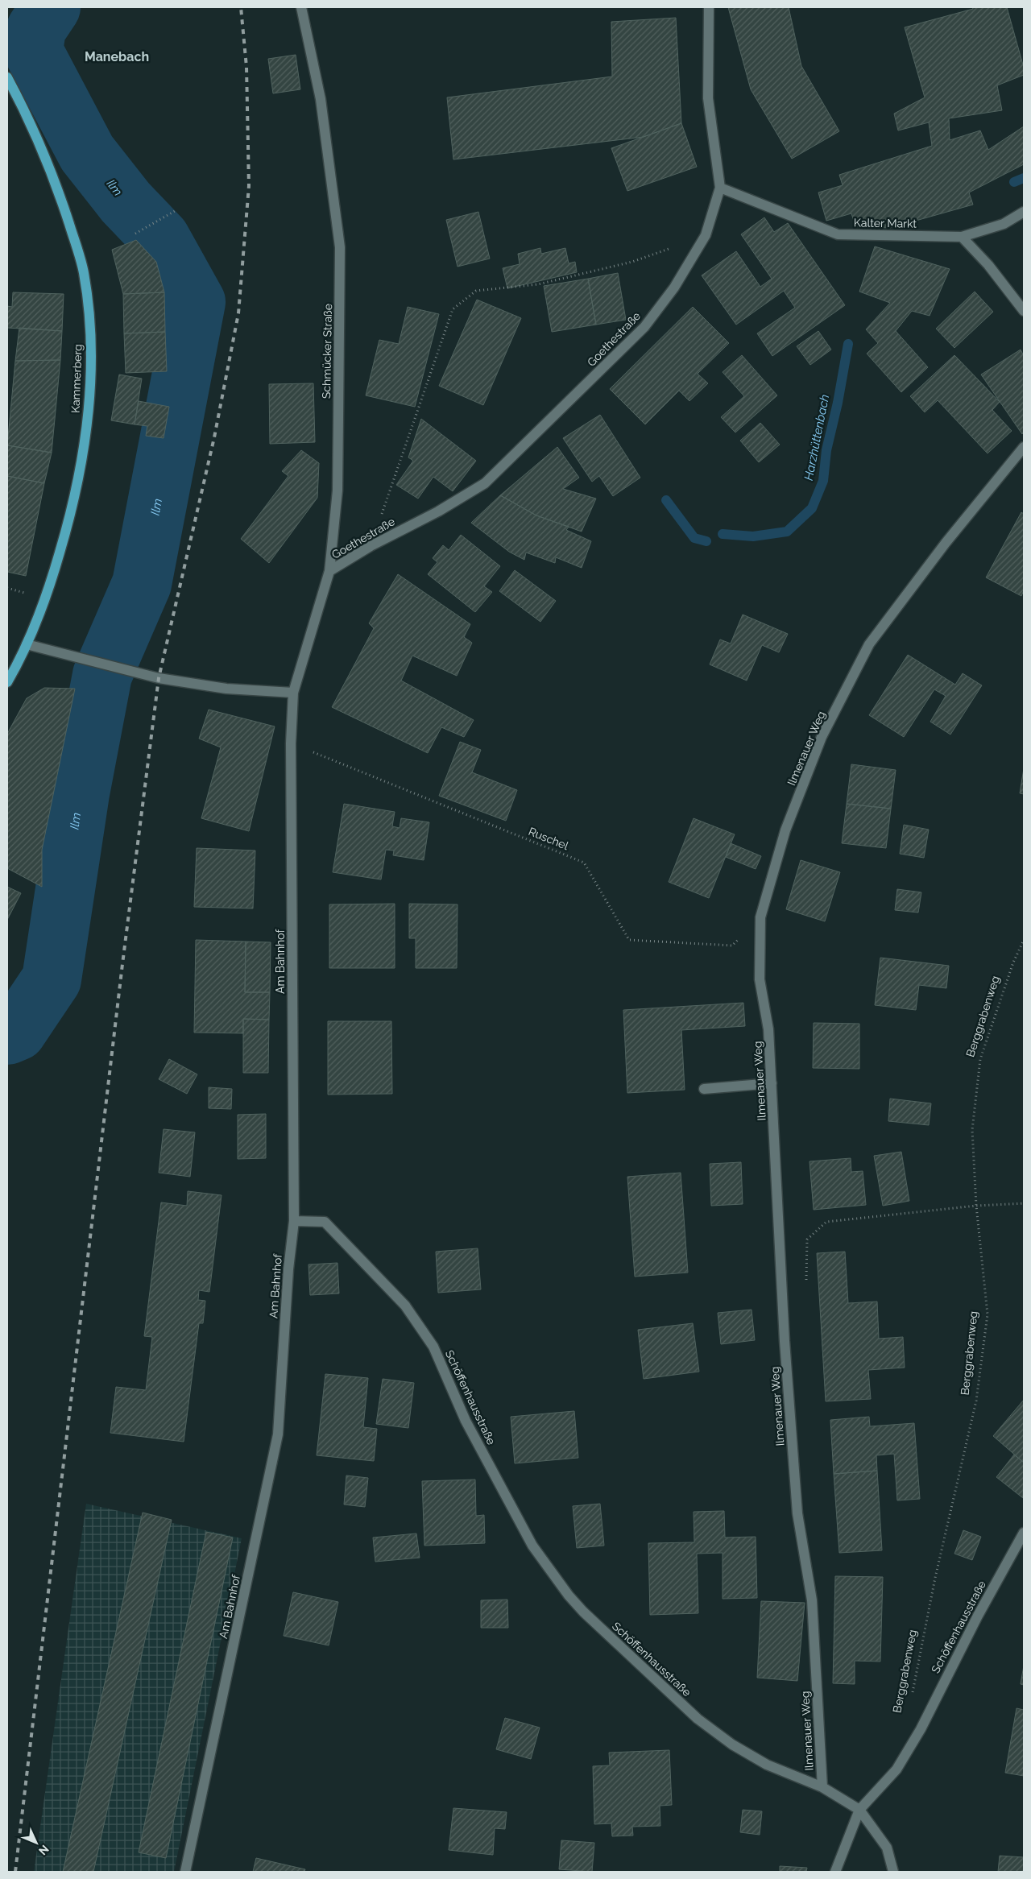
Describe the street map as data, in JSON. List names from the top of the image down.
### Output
{
  "streets": {
    "main road": ["Kammerberg"],
    "street": [
      "Kalter Markt",
      "Goethestraße",
      "Schmücker Straße",
      "Ilmenauer Weg",
      "Am Bahnhof",
      "Schöffenhausstraße"
    ],
    "path": ["Ruschel", "Berggrabenweg"]
  },
  "crossings": [
    ["Kalter Markt", "Goethestraße"],
    ["Goethestraße", "Schmücker Straße"],
    ["Schmücker Straße", "Am Bahnhof"],
    ["Ilmenauer Weg", "Ruschel"],
    ["Ilmenauer Weg", "Schöffenhausstraße"],
    ["Ruschel", "Am Bahnhof"],
    ["Am Bahnhof", "Schöffenhausstraße"]
  ],
  "districts": ["Manebach"],
  "water": ["Ilm", "Harzhüttenbach"],
  "north": "bottom right"
}
